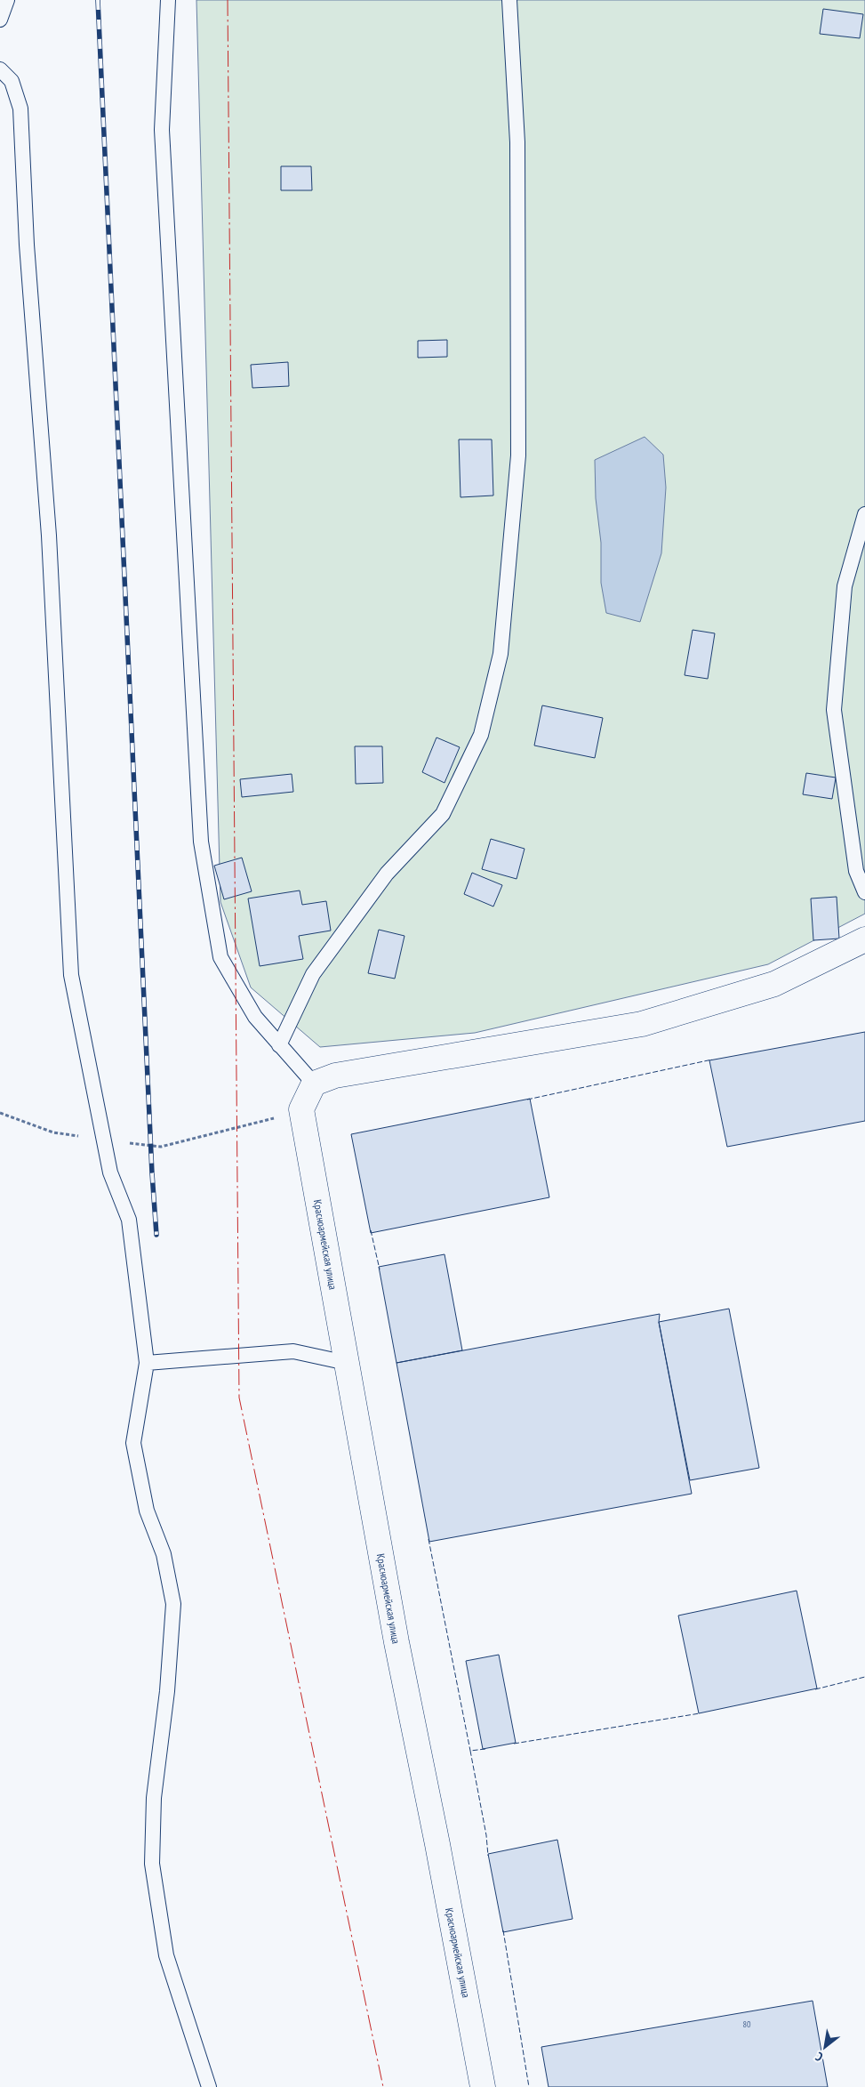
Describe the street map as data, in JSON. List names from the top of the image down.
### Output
{
  "streets": {
    "street": ["Красноармейская улица"]
  },
  "house_numbers": ["80"],
  "north": "bottom left"
}
